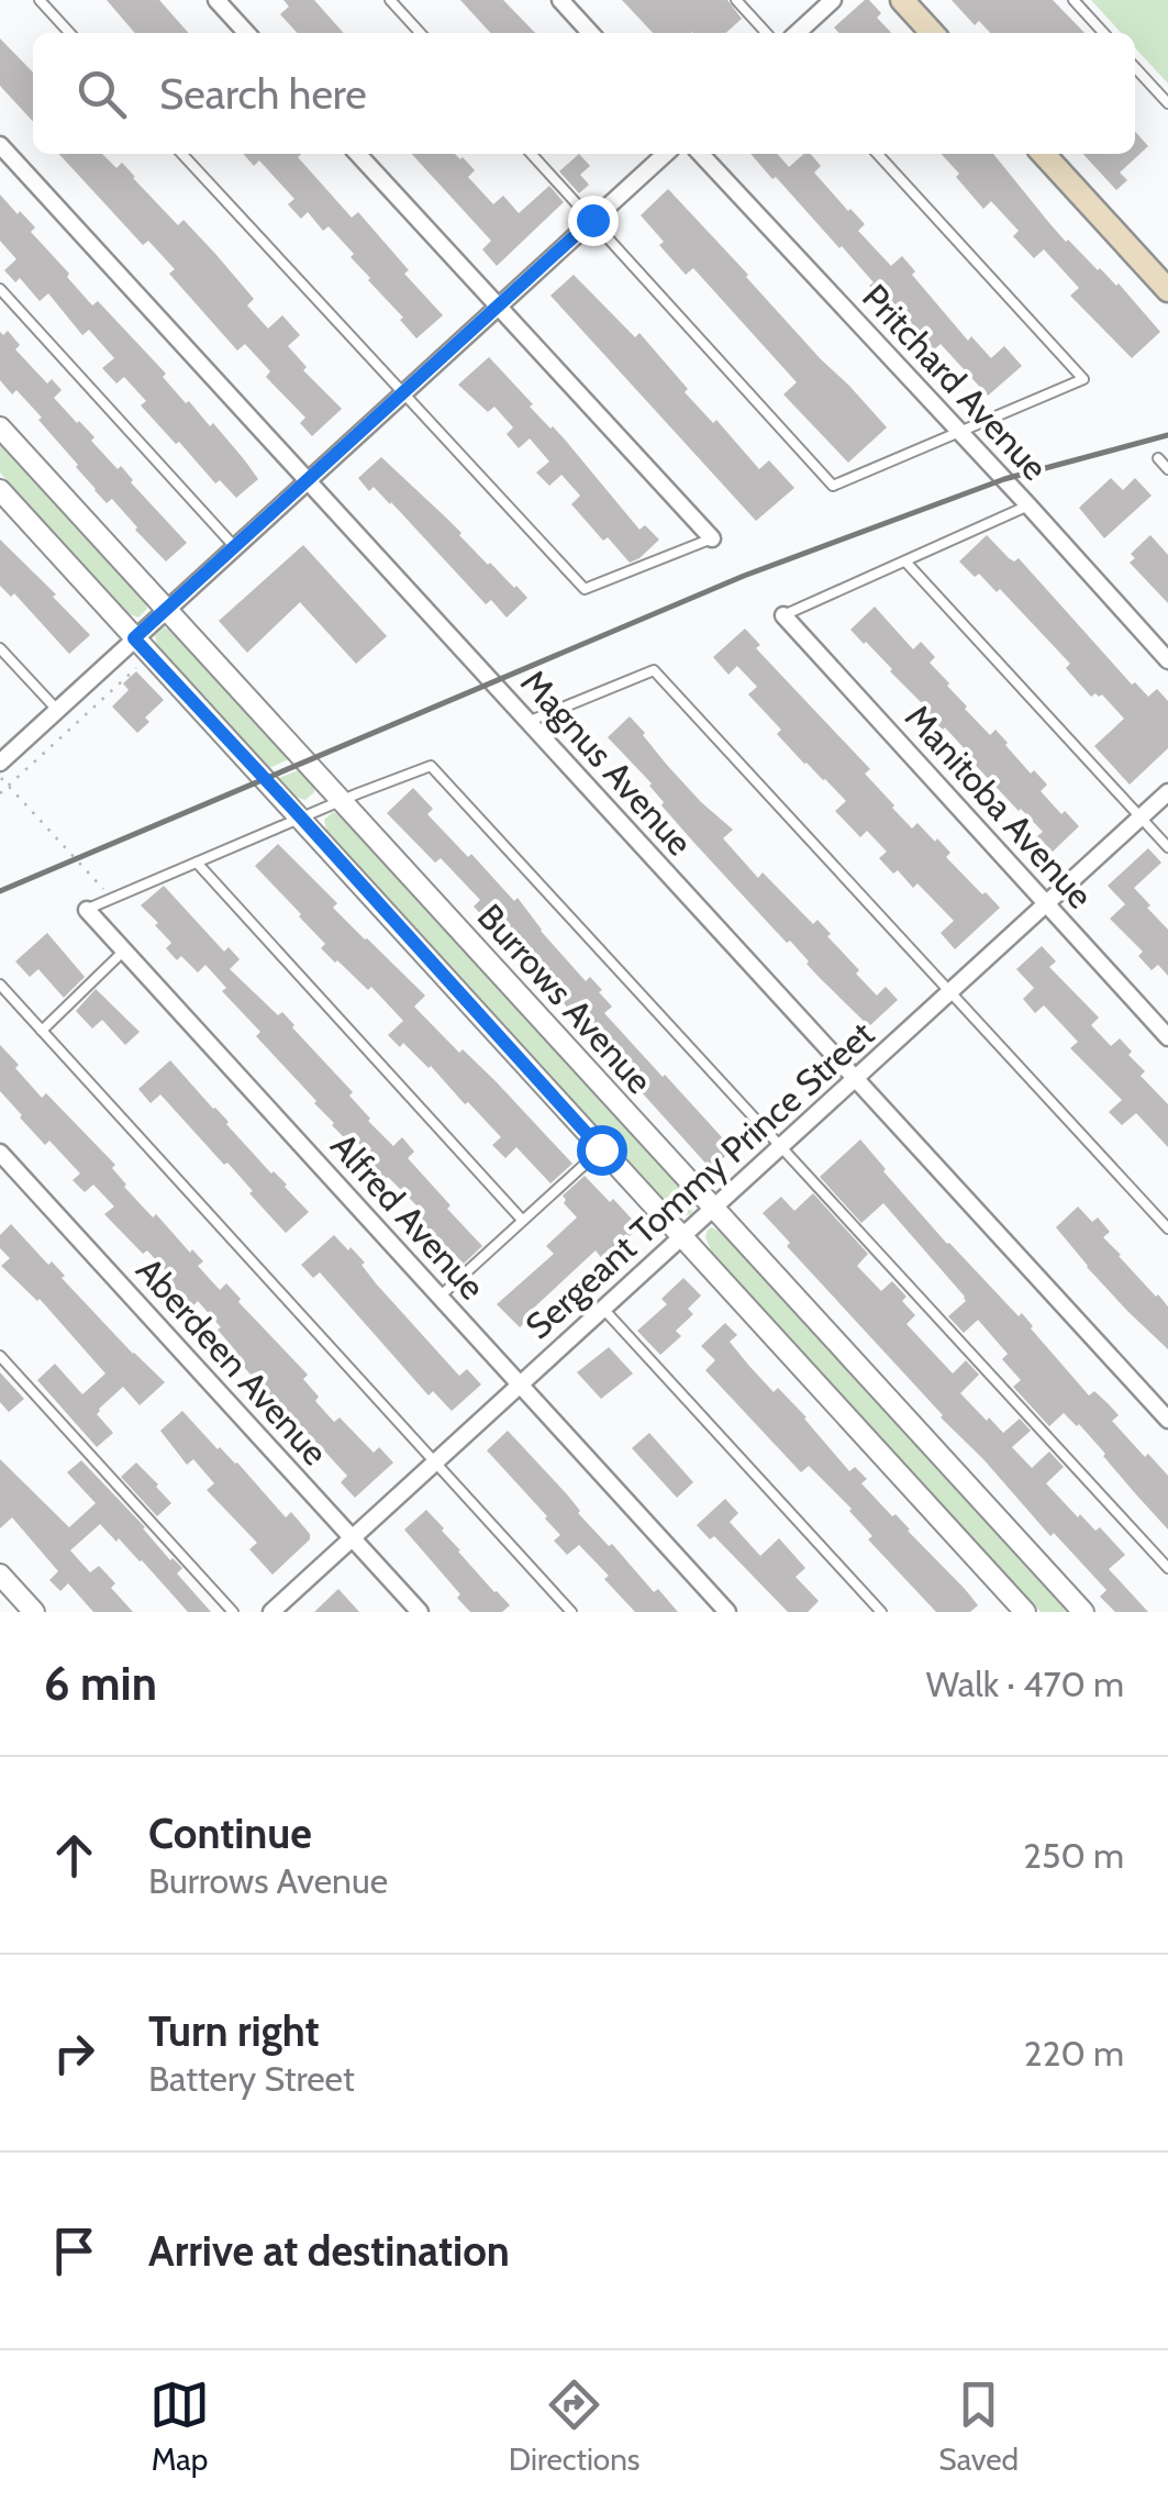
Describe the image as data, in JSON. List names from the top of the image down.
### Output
{
  "streets": {
    "street": [
      "Pritchard Avenue",
      "Magnus Avenue",
      "Manitoba Avenue",
      "Burrows Avenue",
      "Sergeant Tommy Prince Street",
      "Alfred Avenue",
      "Aberdeen Avenue"
    ]
  },
  "crossings": [
    ["Magnus Avenue", "Sergeant Tommy Prince Street"],
    ["Manitoba Avenue", "Sergeant Tommy Prince Street"],
    ["Burrows Avenue", "Sergeant Tommy Prince Street"],
    ["Sergeant Tommy Prince Street", "Alfred Avenue"],
    ["Sergeant Tommy Prince Street", "Aberdeen Avenue"]
  ],
  "page": {
    "search": "Search here",
    "heading": ["6 min", "Walk · 470 m"],
    "list": [
      ["Continue", "Burrows Avenue", "250 m"],
      ["Turn right", "Battery Street", "220 m"],
      "Arrive at destination"
    ],
    "nav": ["Map", "Directions", "Saved"]
  }
}
